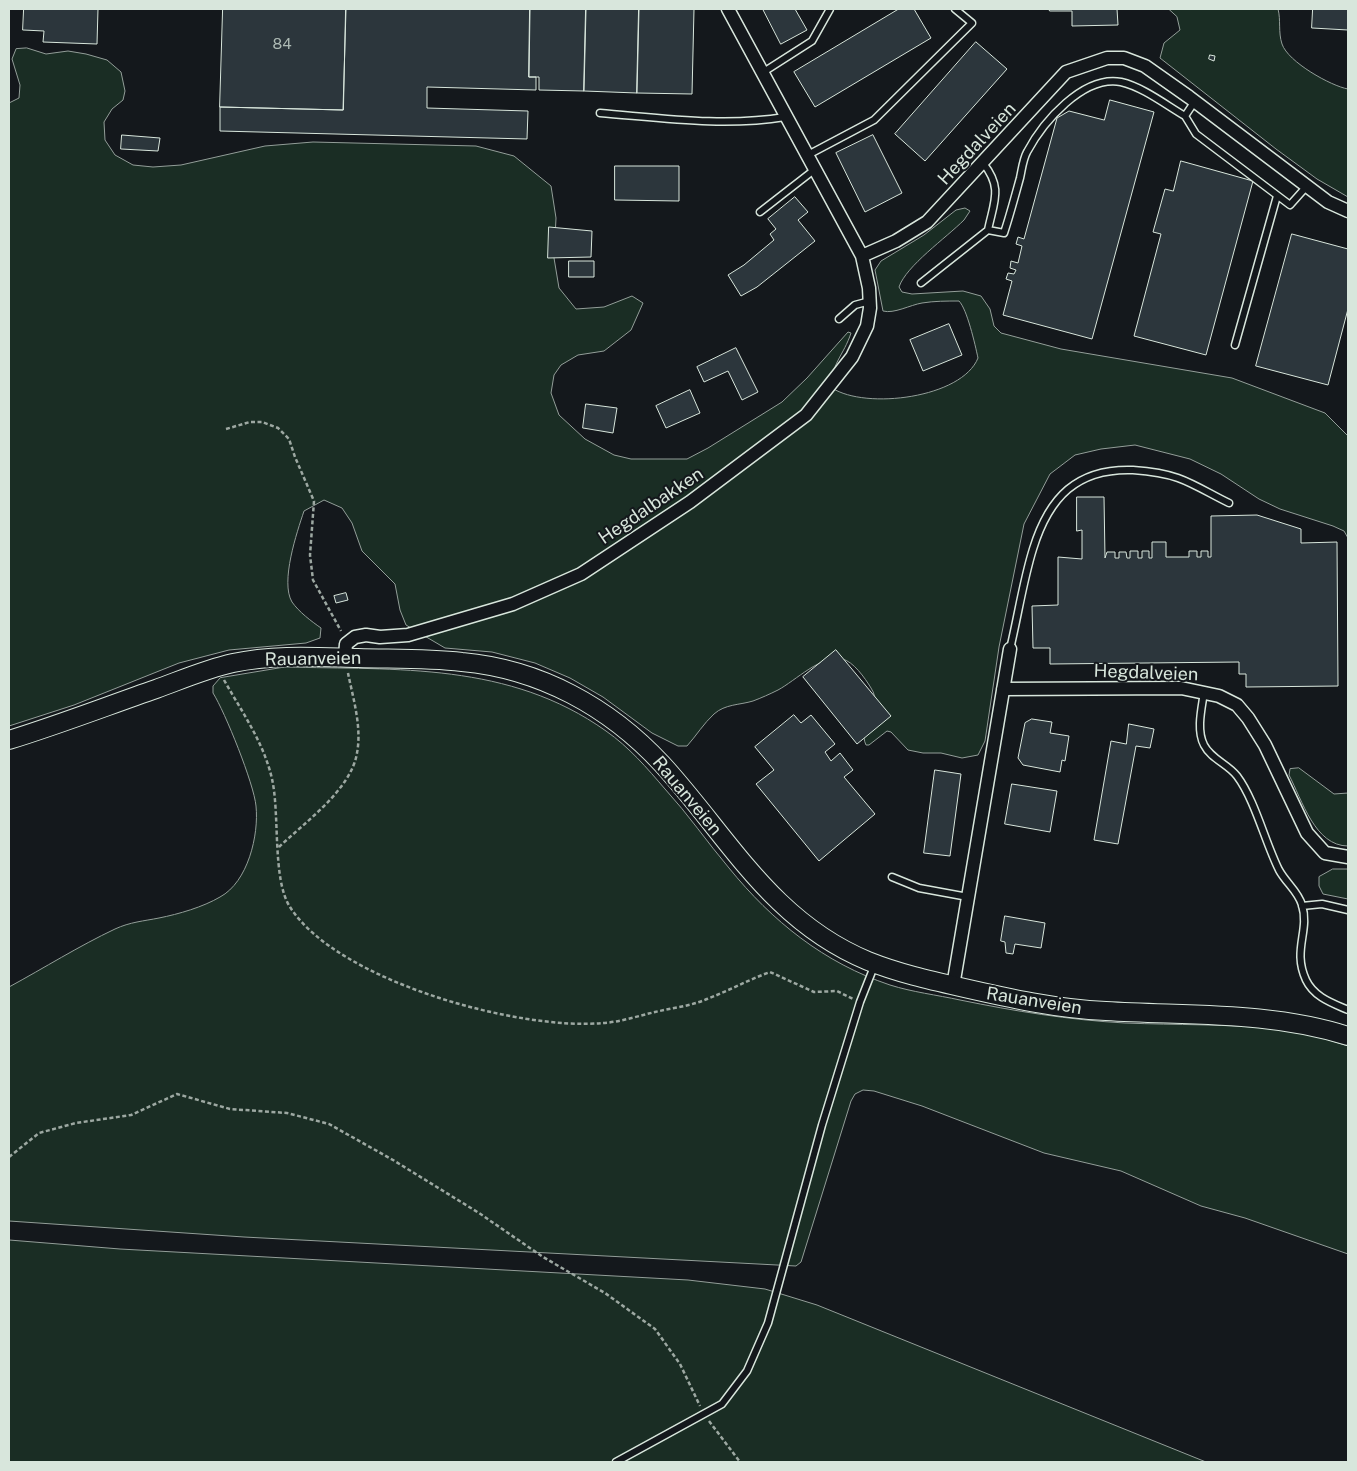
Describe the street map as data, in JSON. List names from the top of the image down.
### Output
{
  "streets": {
    "main road": ["Rauanveien"],
    "street": ["Hegdalveien", "Hegdalbakken"]
  },
  "crossings": [
    ["Hegdalveien", "Hegdalbakken"],
    ["Hegdalbakken", "Rauanveien"]
  ],
  "house_numbers": ["84"]
}
